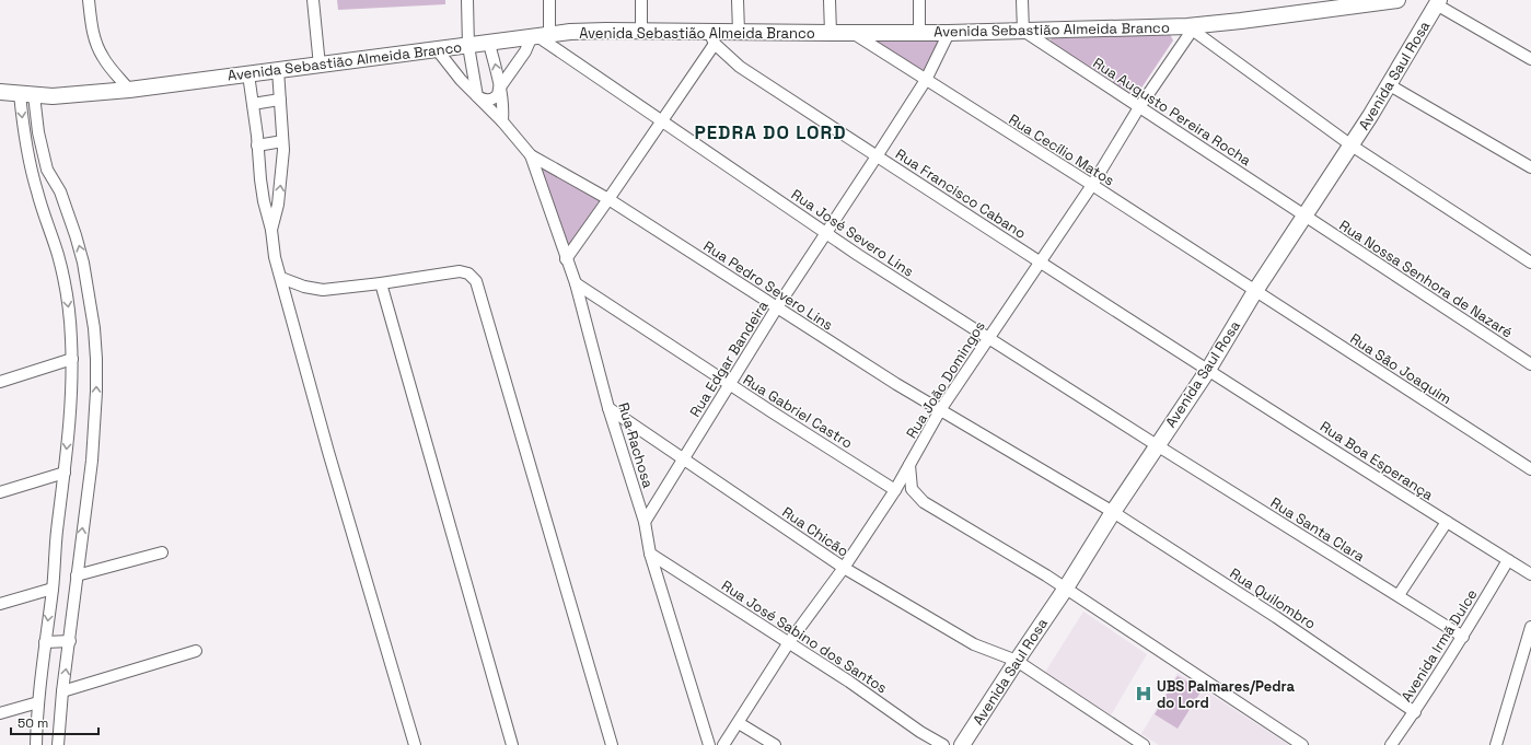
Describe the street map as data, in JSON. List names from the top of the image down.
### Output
{
  "streets": {
    "street": [
      "Avenida Sebastião Almeida Branco",
      "Avenida Saul Rosa",
      "Rua Augusto Pereira Rocha",
      "Rua Cecílio Matos",
      "Rua Francisco Cabano",
      "Rua José Severo Lins",
      "Rua Nossa Senhora de Nazaré",
      "Rua Pedro Severo Lins",
      "Rua Edgar Bandeira",
      "Rua São Joaquim",
      "Rua João Domingos",
      "Rua Gabriel Castro",
      "Rua Rachosa",
      "Rua Boa Esperança",
      "Rua Santa Clara",
      "Rua Chicão",
      "Rua Quilombro",
      "Rua José Sabino dos Santos",
      "Avenida Irmã Dulce"
    ]
  },
  "crossings": [
    ["Avenida Sebastião Almeida Branco", "Rua Augusto Pereira Rocha"],
    ["Avenida Sebastião Almeida Branco", "Rua Cecílio Matos"],
    ["Avenida Sebastião Almeida Branco", "Rua Francisco Cabano"],
    ["Avenida Sebastião Almeida Branco", "Rua José Severo Lins"],
    ["Avenida Sebastião Almeida Branco", "Rua Pedro Severo Lins"],
    ["Avenida Sebastião Almeida Branco", "Rua Edgar Bandeira"],
    ["Avenida Sebastião Almeida Branco", "Rua João Domingos"],
    ["Avenida Saul Rosa", "Rua Augusto Pereira Rocha"],
    ["Avenida Saul Rosa", "Rua Cecílio Matos"],
    ["Avenida Saul Rosa", "Rua Francisco Cabano"],
    ["Avenida Saul Rosa", "Rua José Severo Lins"],
    ["Avenida Saul Rosa", "Rua Nossa Senhora de Nazaré"],
    ["Avenida Saul Rosa", "Rua Pedro Severo Lins"],
    ["Avenida Saul Rosa", "Rua São Joaquim"],
    ["Avenida Saul Rosa", "Rua Boa Esperança"],
    ["Avenida Saul Rosa", "Rua Santa Clara"],
    ["Avenida Saul Rosa", "Rua Chicão"],
    ["Avenida Saul Rosa", "Rua Quilombro"],
    ["Rua Augusto Pereira Rocha", "Rua Nossa Senhora de Nazaré"],
    ["Rua Augusto Pereira Rocha", "Rua João Domingos"],
    ["Rua Cecílio Matos", "Rua Edgar Bandeira"],
    ["Rua Cecílio Matos", "Rua São Joaquim"],
    ["Rua Cecílio Matos", "Rua João Domingos"],
    ["Rua Francisco Cabano", "Rua Edgar Bandeira"],
    ["Rua Francisco Cabano", "Rua João Domingos"],
    ["Rua Francisco Cabano", "Rua Boa Esperança"],
    ["Rua José Severo Lins", "Rua Edgar Bandeira"],
    ["Rua José Severo Lins", "Rua João Domingos"],
    ["Rua José Severo Lins", "Rua Santa Clara"],
    ["Rua Pedro Severo Lins", "Rua Edgar Bandeira"],
    ["Rua Pedro Severo Lins", "Rua João Domingos"],
    ["Rua Pedro Severo Lins", "Rua Rachosa"],
    ["Rua Pedro Severo Lins", "Rua Quilombro"],
    ["Rua Edgar Bandeira", "Rua Gabriel Castro"],
    ["Rua Edgar Bandeira", "Rua Rachosa"],
    ["Rua Edgar Bandeira", "Rua Chicão"],
    ["Rua João Domingos", "Rua Gabriel Castro"],
    ["Rua João Domingos", "Rua Chicão"],
    ["Rua João Domingos", "Rua José Sabino dos Santos"],
    ["Rua Gabriel Castro", "Rua Rachosa"],
    ["Rua Rachosa", "Rua Chicão"],
    ["Rua Rachosa", "Rua José Sabino dos Santos"],
    ["Rua Boa Esperança", "Avenida Irmã Dulce"],
    ["Rua Santa Clara", "Avenida Irmã Dulce"],
    ["Rua Quilombro", "Avenida Irmã Dulce"]
  ],
  "districts": ["PEDRA DO LORD"],
  "places": {
    "hospital": ["UBS Palmares/Pedra do Lord"]
  },
  "scale_bar": "50 m"
}
